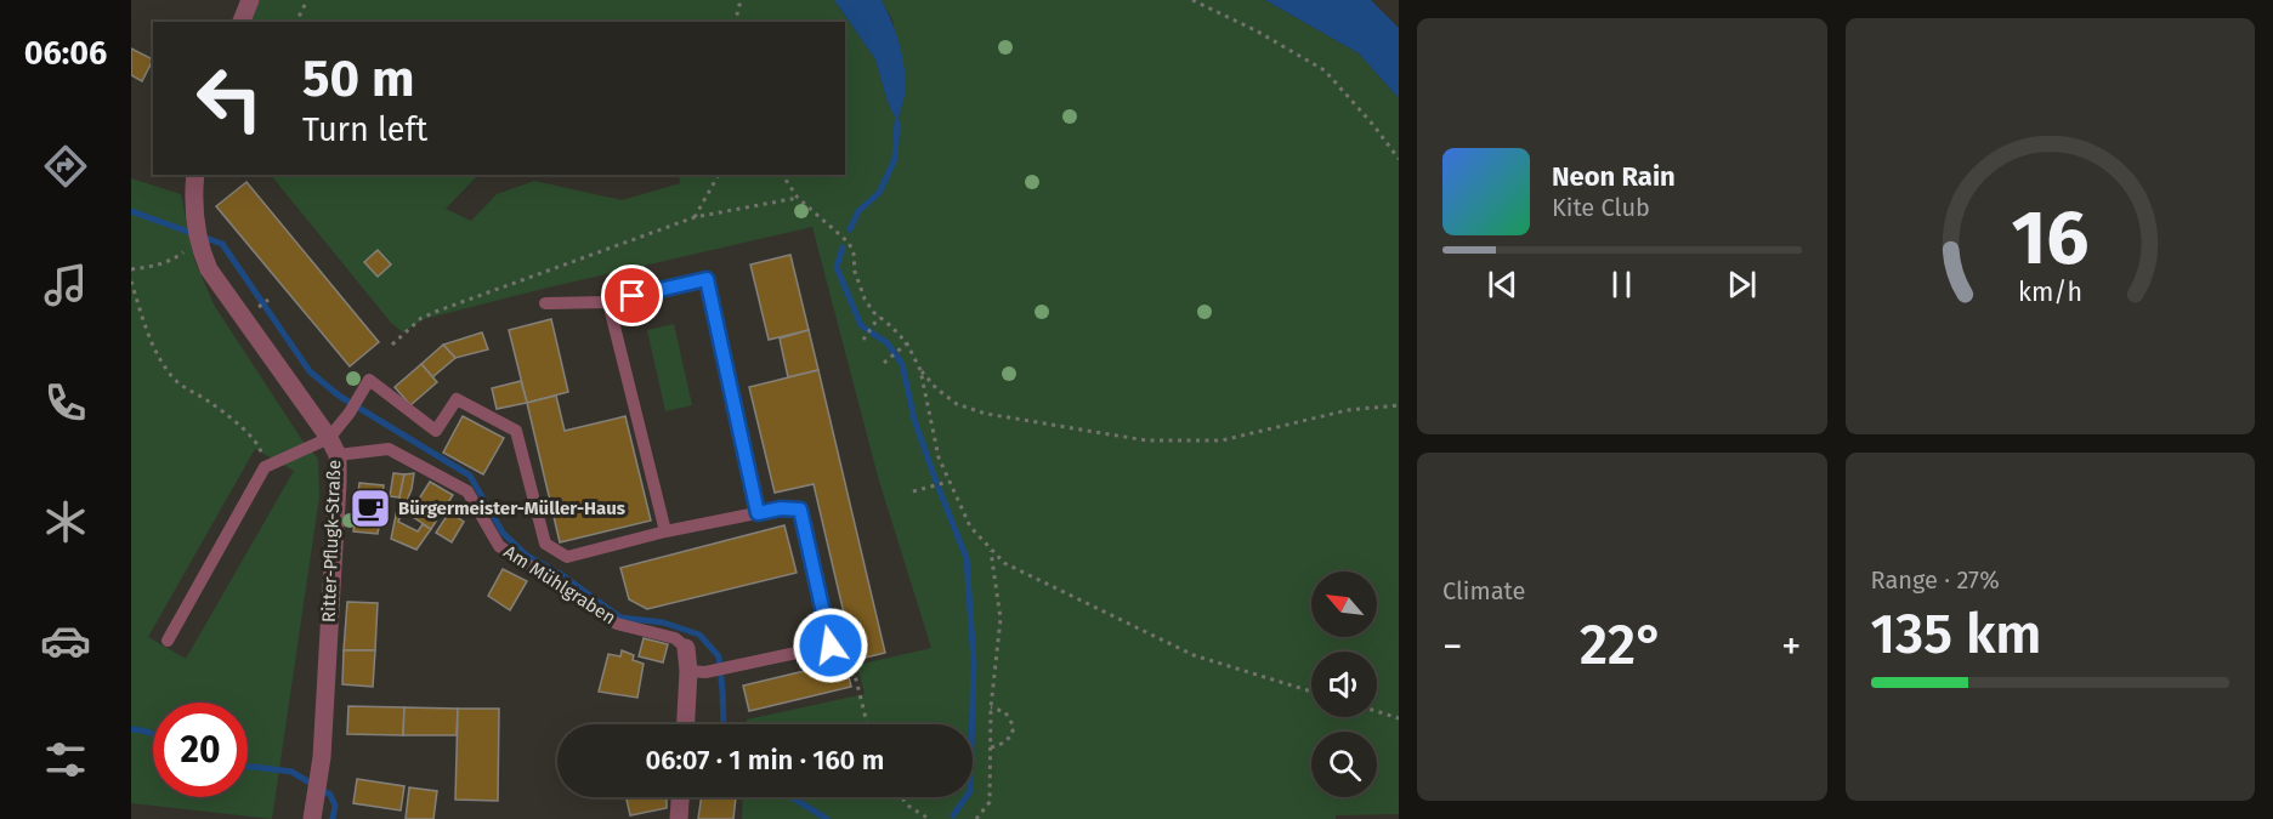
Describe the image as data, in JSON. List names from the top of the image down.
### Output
{
  "streets": {
    "street": ["Ritter-Pflugk-Straße", "Am Mühlgraben"]
  },
  "crossings": [
    ["Ritter-Pflugk-Straße", "Am Mühlgraben"]
  ],
  "places": {
    "cafe": ["Bürgermeister-Müller-Haus"]
  },
  "north": "top left",
  "page": {
    "tabs": "06:06",
    "turn": ["50 m", "Turn left"],
    "song": ["Neon Rain", "Kite Club"],
    "tile": [
      "Climate",
      ["Range · 27%", "135 km"]
    ],
    "heat": ["−", "22°", "+"],
    "limit": "20",
    "trip": "06:07 · 1 min · 160 m",
    "gauge": ["16", "km/h"]
  }
}
